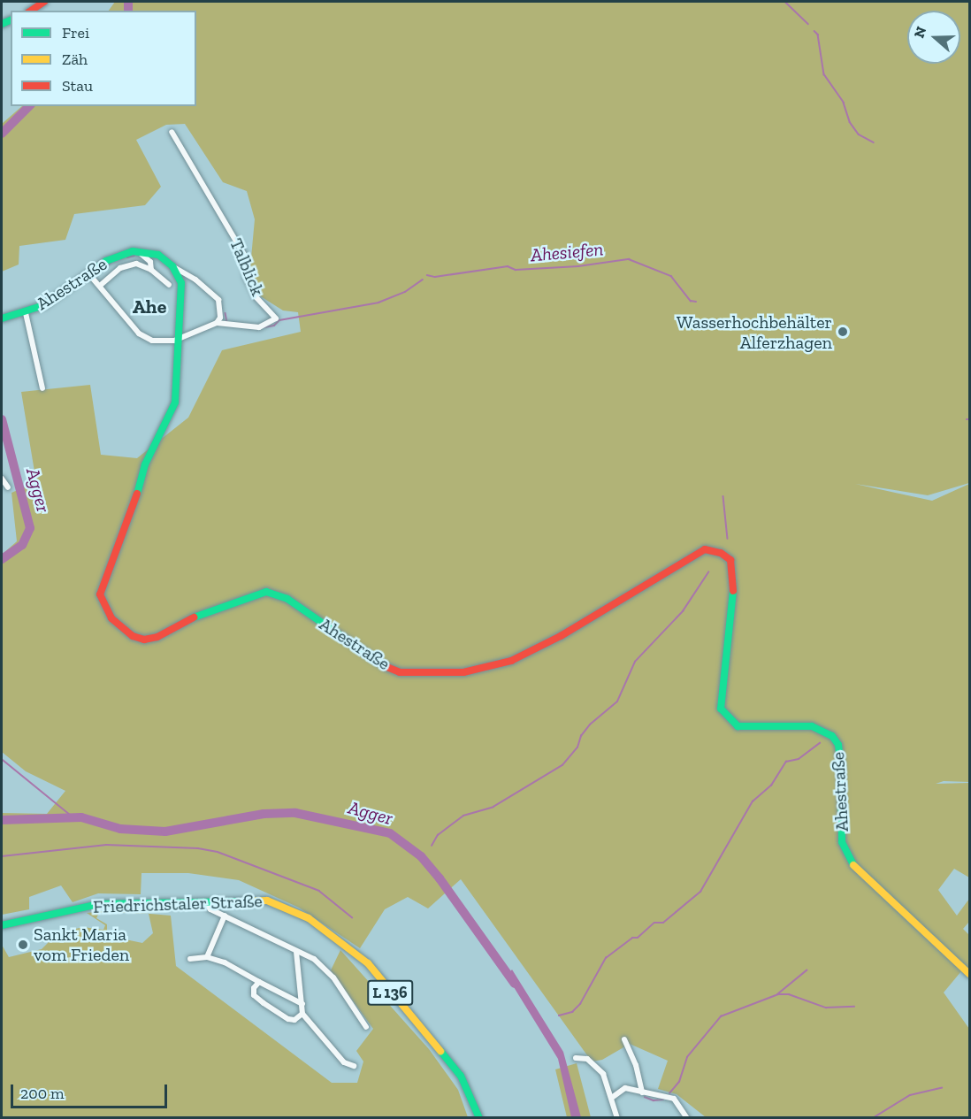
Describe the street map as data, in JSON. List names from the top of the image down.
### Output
{
  "streets": {
    "main road": ["Ahestraße", "Friedrichstaler Straße", "L 136"],
    "street": ["Talblick"]
  },
  "crossings": [
    ["Talblick", "Ahestraße"]
  ],
  "districts": ["Ahe"],
  "water": ["Ahesiefen", "Agger"],
  "places": ["Wasserhochbehälter Alferzhagen", "Sankt Maria vom Frieden"],
  "legend": ["Frei", "Zäh", "Stau"],
  "scale_bar": "200 m",
  "north": "left"
}
